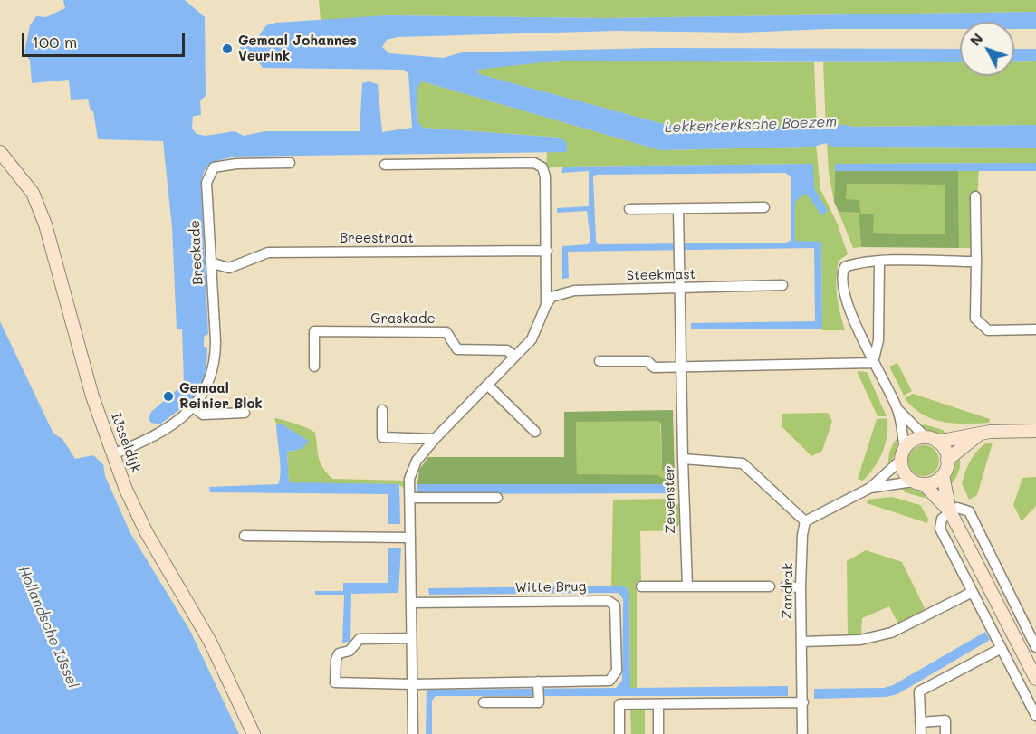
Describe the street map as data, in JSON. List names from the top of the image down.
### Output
{
  "streets": {
    "street": [
      "Breestraat",
      "Breekade",
      "Steekmast",
      "Graskade",
      "IJsseldijk",
      "Zevenster",
      "Witte Brug",
      "Zandrak"
    ]
  },
  "crossings": [
    ["Breestraat", "Breekade"],
    ["Breekade", "IJsseldijk"],
    ["Zevenster", "Zandrak"]
  ],
  "water": ["Lekkerkerksche Boezem", "Hollandsche IJssel"],
  "places": ["Gemaal Johannes Veurink", "Gemaal Reinier Blok"],
  "scale_bar": "100 m",
  "north": "top left"
}
